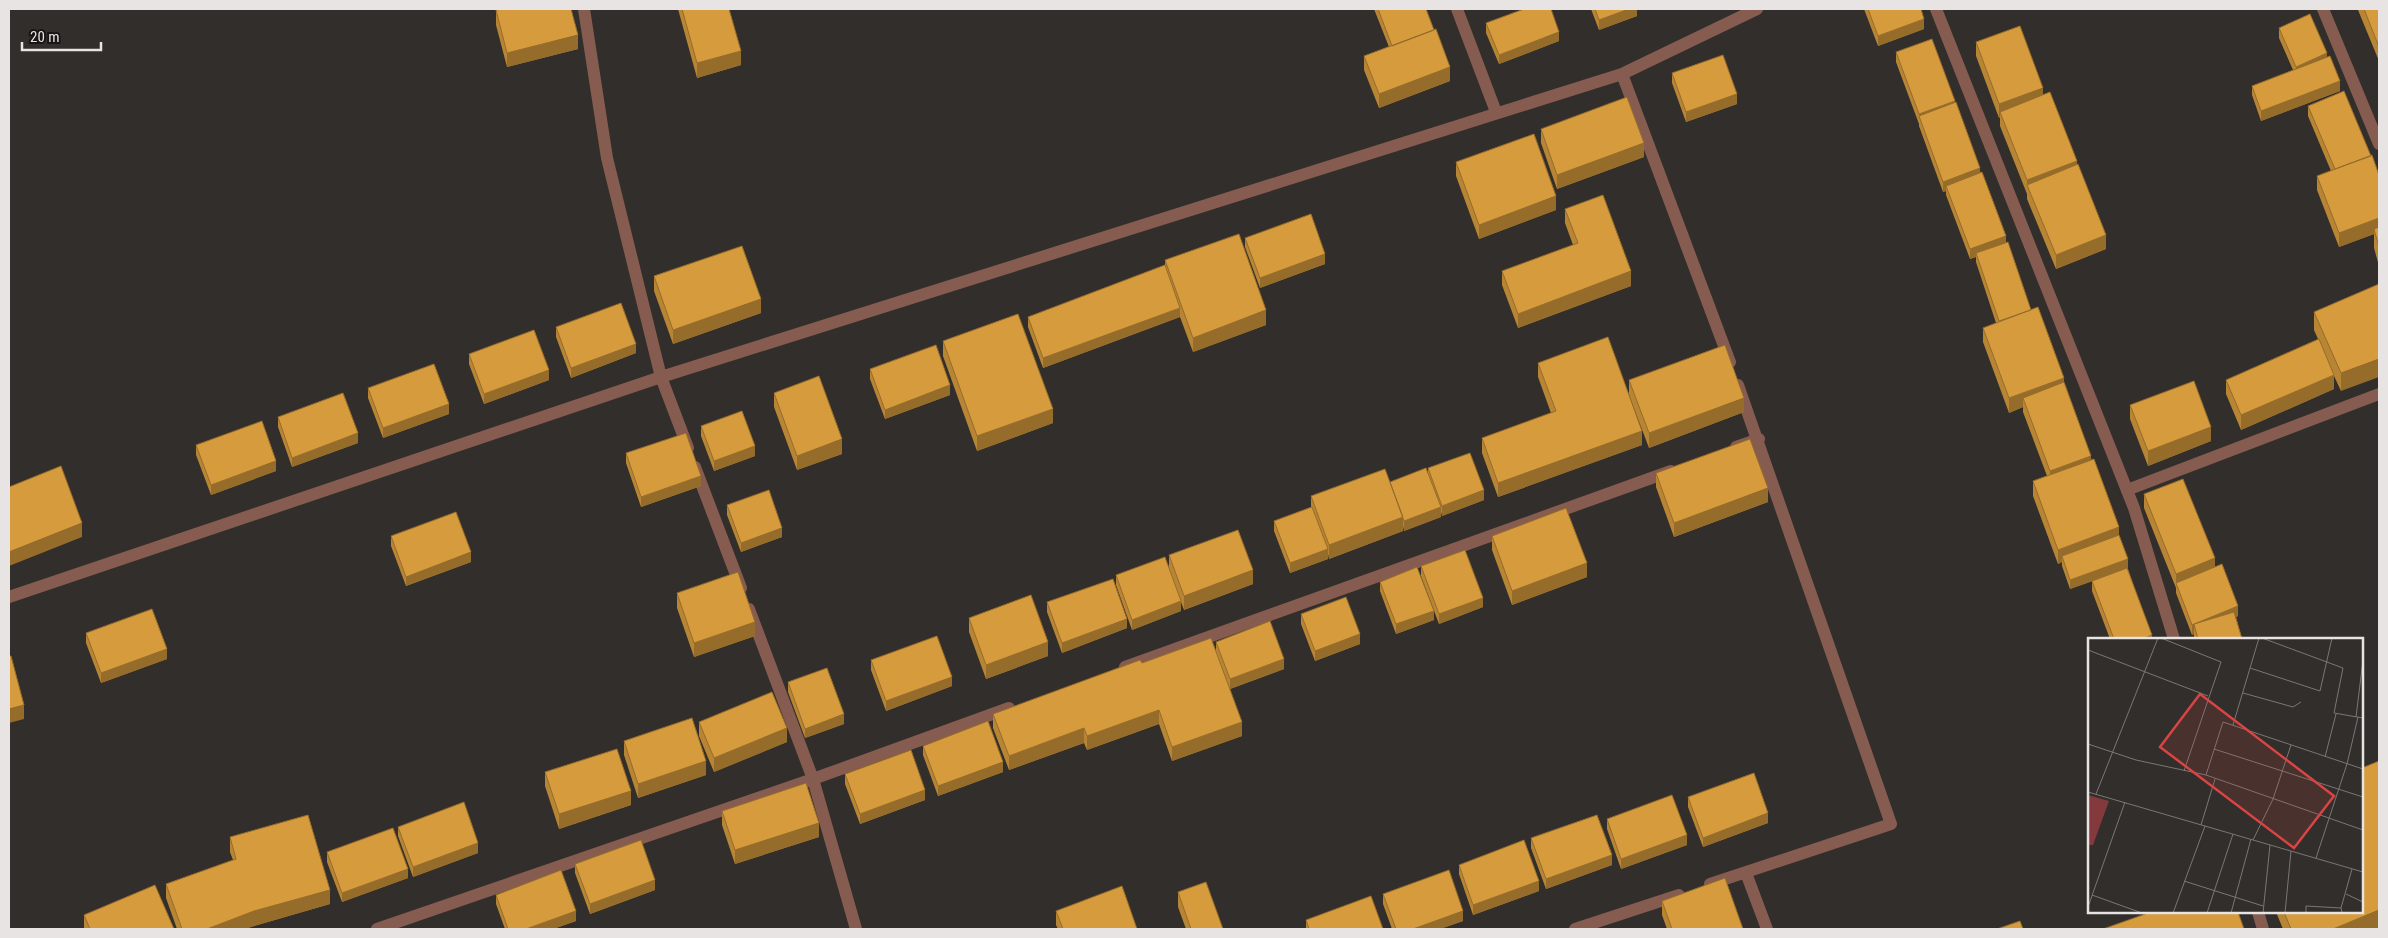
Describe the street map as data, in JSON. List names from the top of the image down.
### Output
{
  "scale_bar": "20 m"
}
